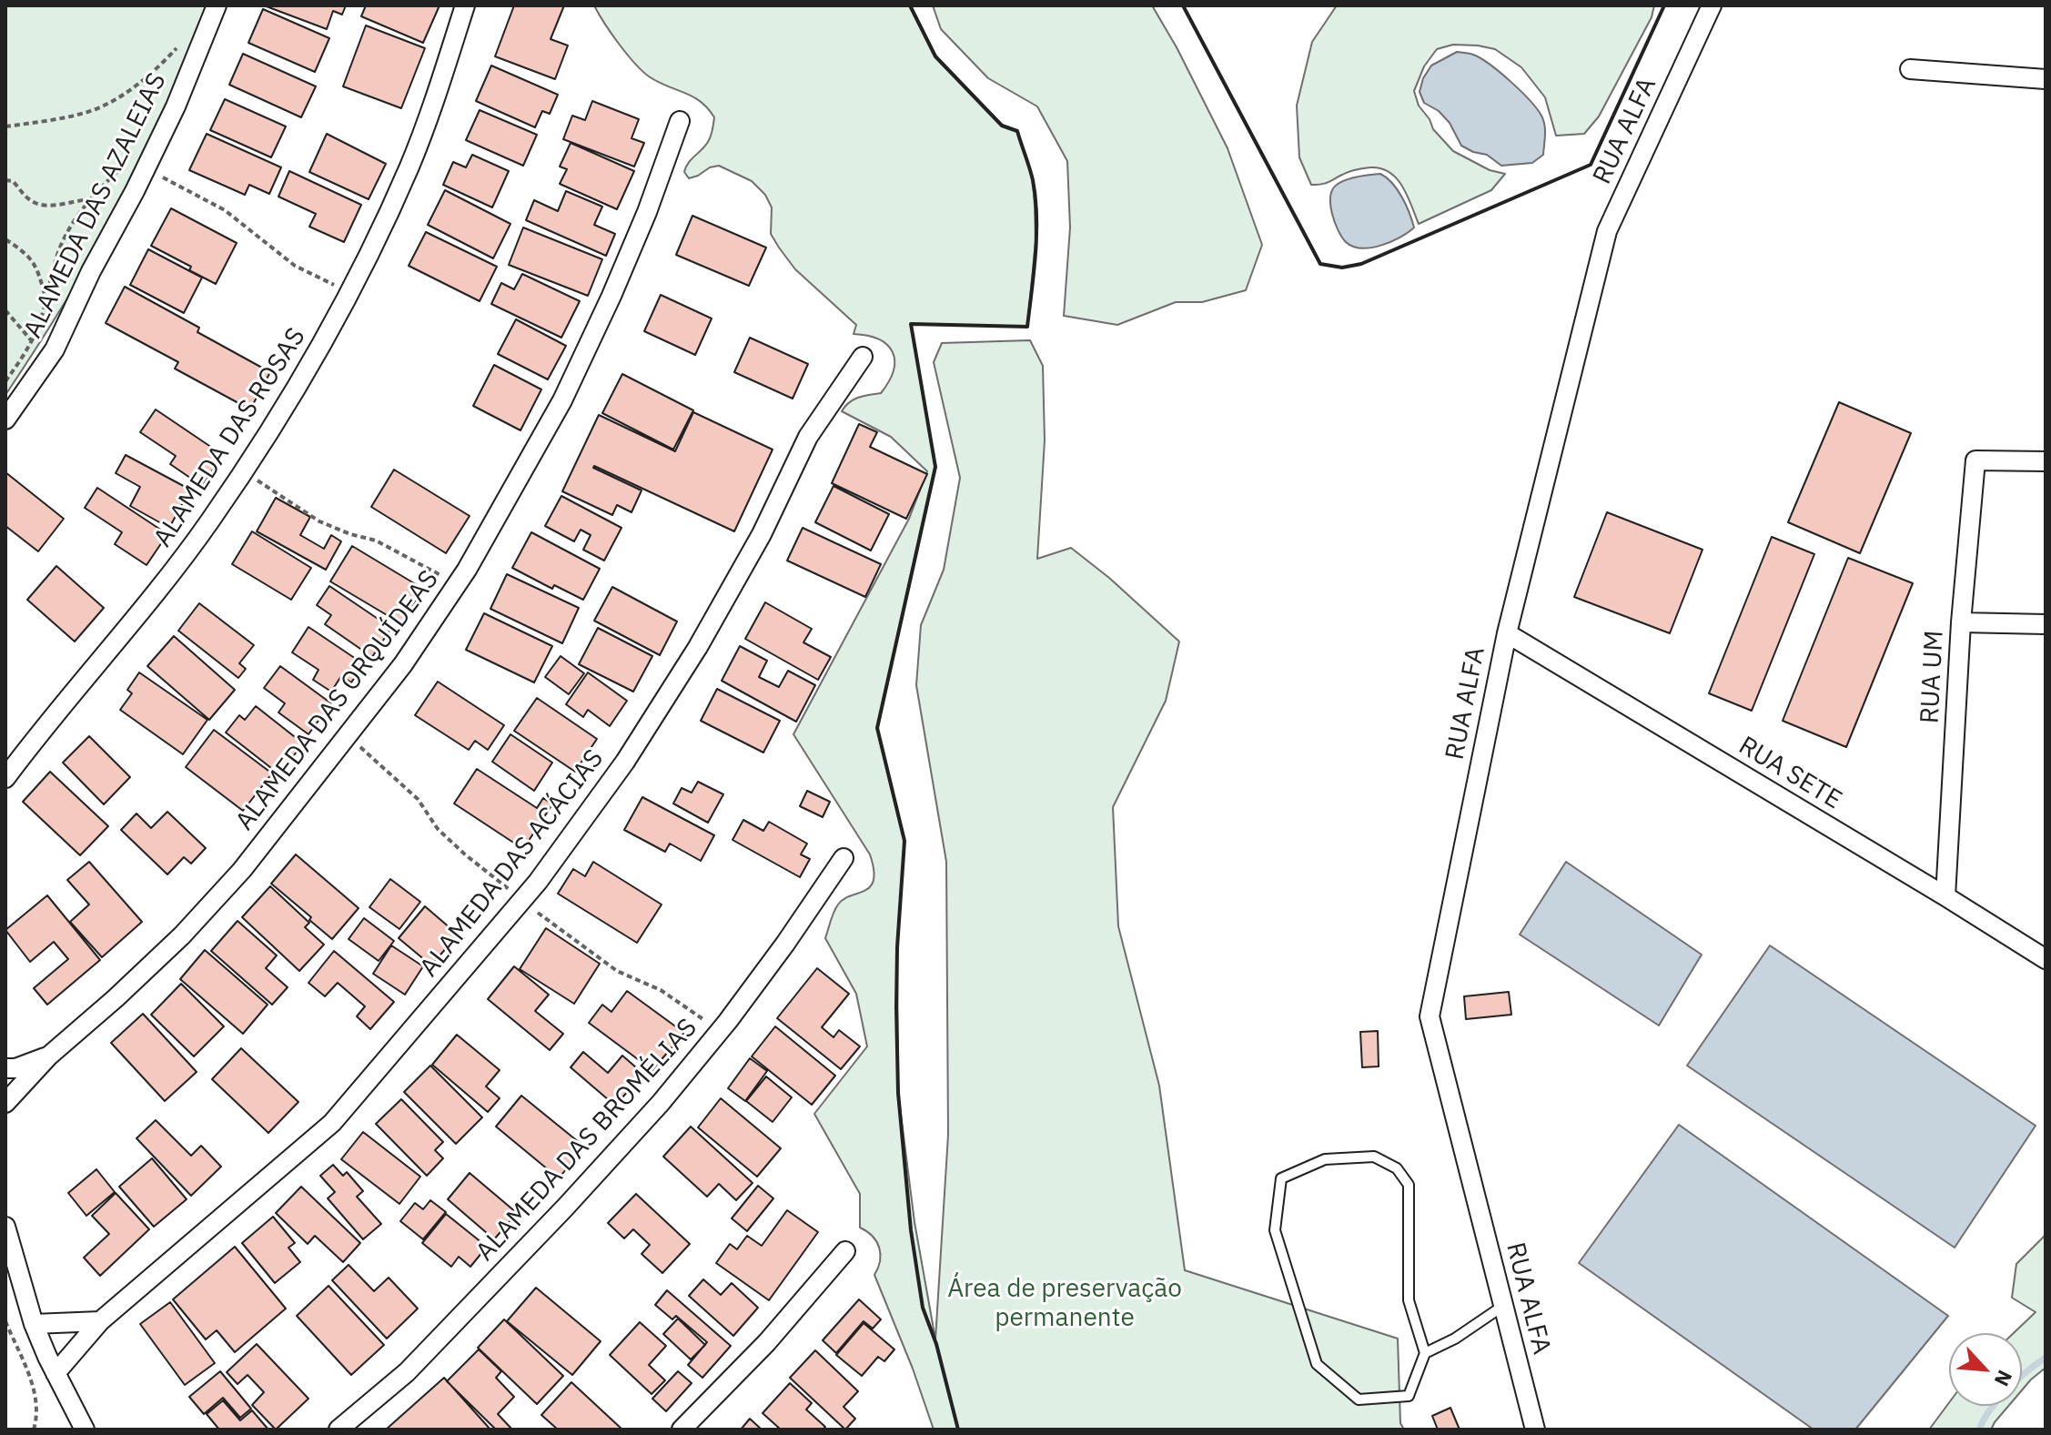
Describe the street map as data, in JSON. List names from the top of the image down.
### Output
{
  "streets": {
    "street": [
      "RUA ALFA",
      "ALAMEDA DAS AZALEIAS",
      "ALAMEDA DAS ROSAS",
      "RUA UM",
      "ALAMEDA DAS ORQUÍDEAS",
      "RUA SETE",
      "ALAMEDA DAS ACÁCIAS",
      "ALAMEDA DAS BROMÉLIAS"
    ]
  },
  "crossings": [
    ["RUA ALFA", "RUA SETE"],
    ["RUA UM", "RUA SETE"]
  ],
  "parks": ["Área de preservação permanente"],
  "north": "bottom right"
}
